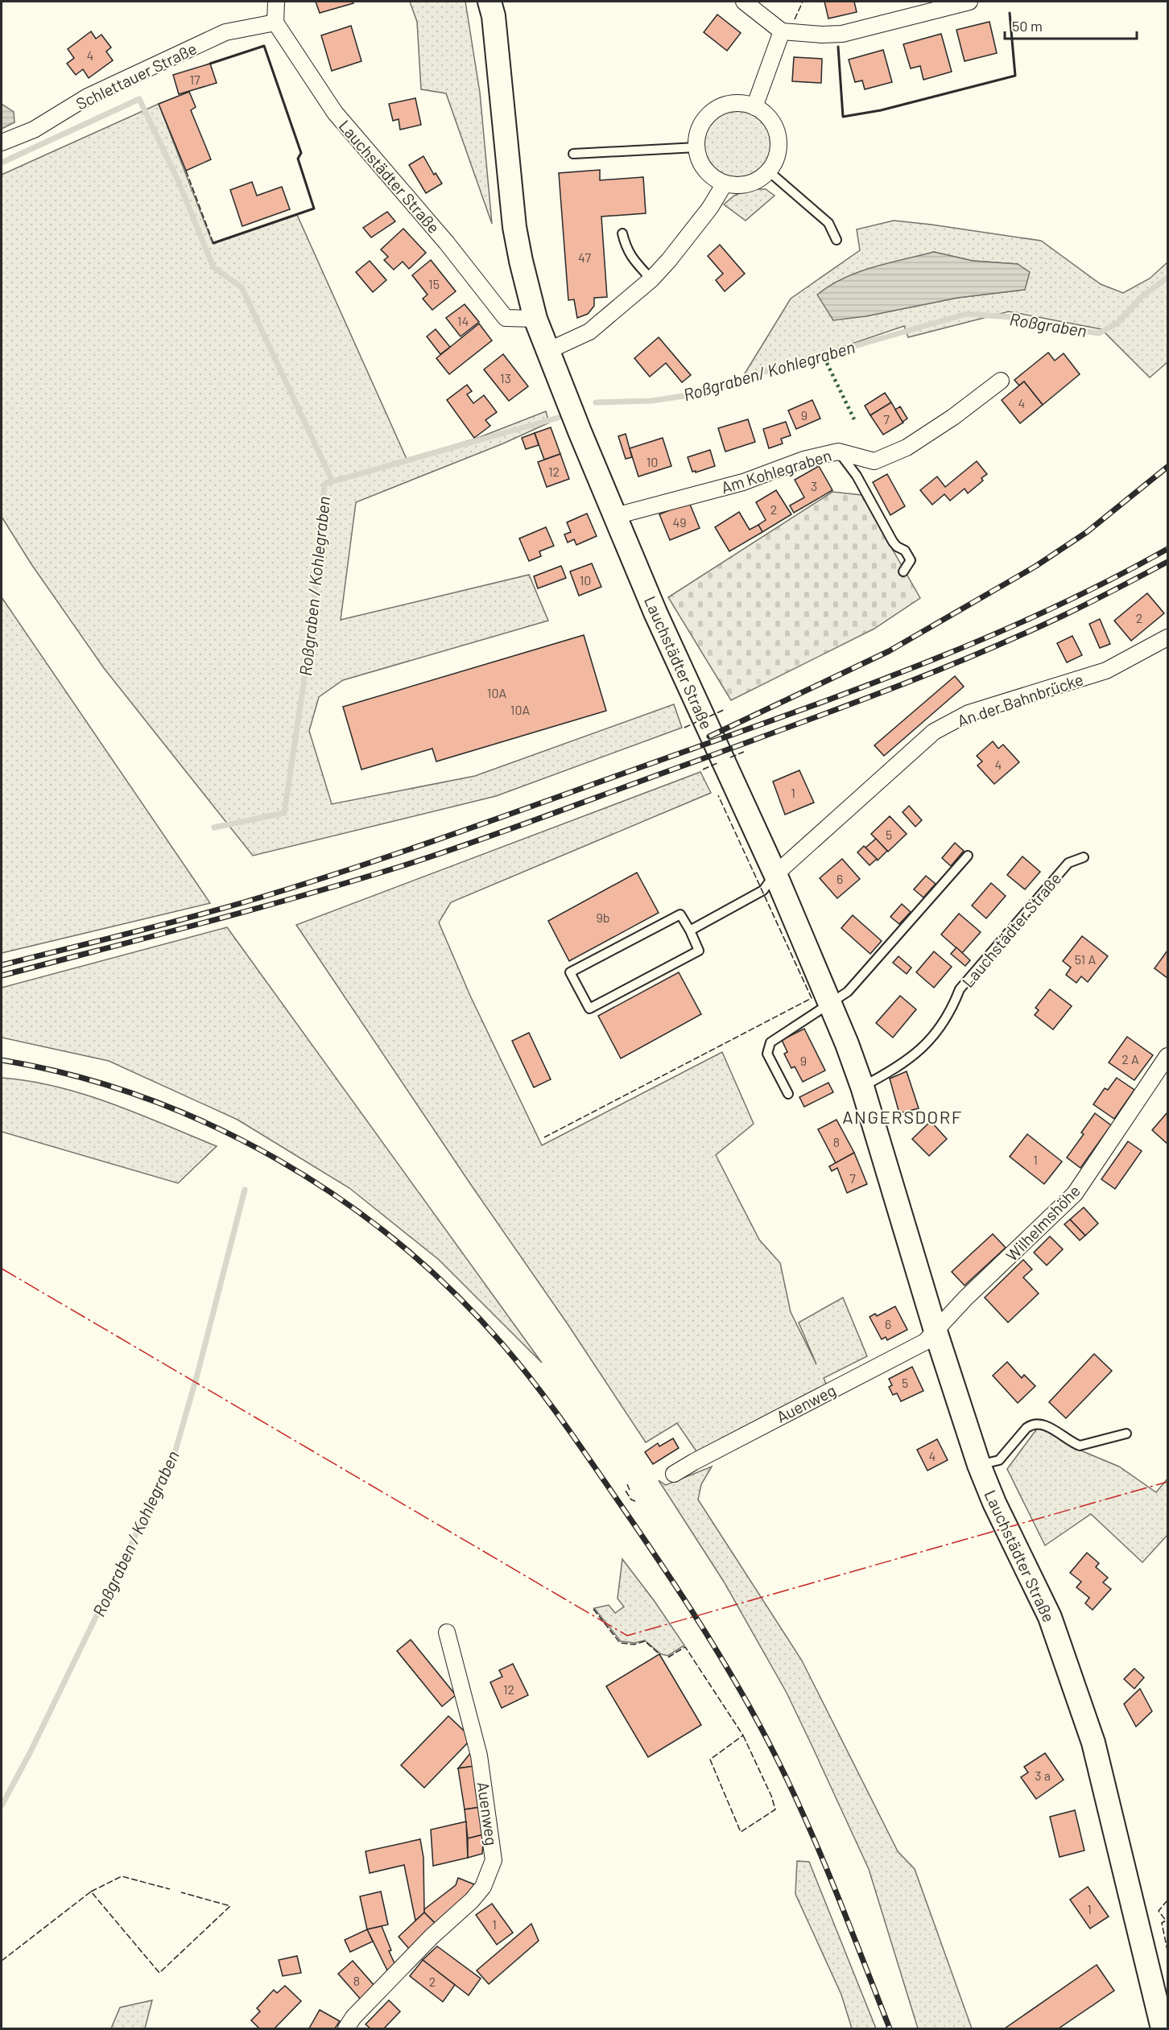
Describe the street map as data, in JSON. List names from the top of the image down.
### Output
{
  "streets": {
    "main road": ["Lauchstädter Straße"],
    "street": [
      "Schlettauer Straße",
      "Am Kohlegraben",
      "An der Bahnbrücke",
      "Wilhelmshöhe",
      "Auenweg"
    ]
  },
  "crossings": [
    ["Schlettauer Straße", "Lauchstädter Straße"],
    ["Lauchstädter Straße", "Am Kohlegraben"],
    ["Lauchstädter Straße", "An der Bahnbrücke"],
    ["Lauchstädter Straße", "Wilhelmshöhe"],
    ["Lauchstädter Straße", "Auenweg"],
    ["Wilhelmshöhe", "Auenweg"]
  ],
  "districts": ["ANGERSDORF"],
  "water": ["Roßgraben", "Roßgraben/ Kohlegraben", "Roßgraben / Kohlegraben"],
  "house_numbers": [
    "4",
    "17",
    "47",
    "15",
    "14",
    "13",
    "4",
    "9",
    "7",
    "10",
    "12",
    "3",
    "2",
    "49",
    "10",
    "2",
    "10A",
    "10A",
    "4",
    "1",
    "5",
    "6",
    "9b",
    "51 A",
    "2 A",
    "9",
    "8",
    "1",
    "7",
    "6",
    "5",
    "4",
    "12",
    "3 a",
    "1",
    "1",
    "8",
    "2"
  ],
  "scale_bar": "50 m"
}
